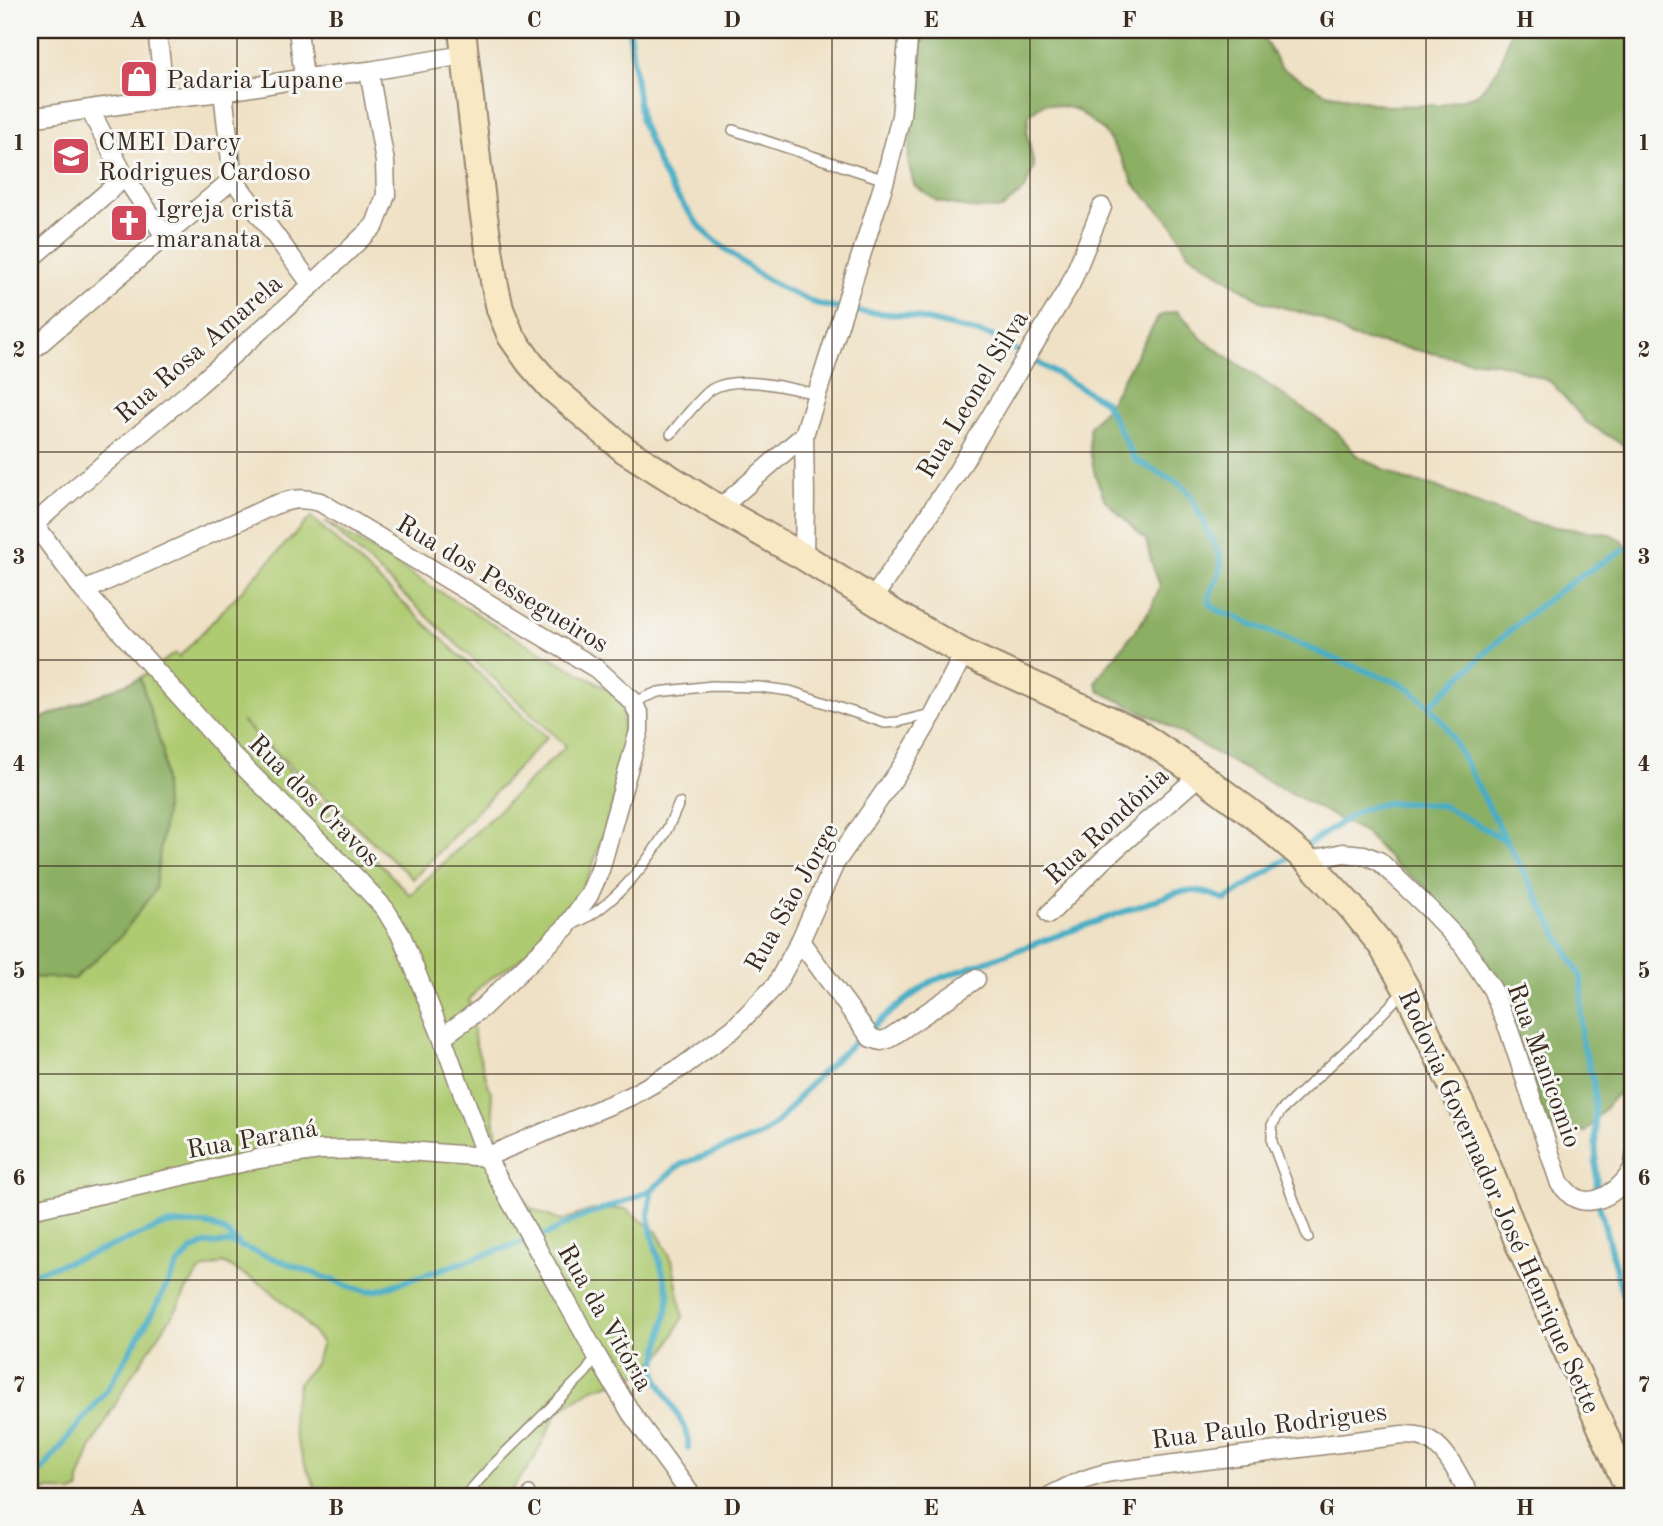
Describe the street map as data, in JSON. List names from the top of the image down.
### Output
{
  "streets": {
    "main road": ["Rodovia Governador José Henrique Sette"],
    "street": [
      "Rua Rosa Amarela",
      "Rua Leonel Silva",
      "Rua dos Pessegueiros",
      "Rua dos Cravos",
      "Rua Rondônia",
      "Rua São Jorge",
      "Rua Manicomio",
      "Rua Paraná",
      "Rua da Vitória",
      "Rua Paulo Rodrigues"
    ]
  },
  "crossings": [
    ["Rua Rosa Amarela", "Rua dos Cravos"],
    ["Rua Leonel Silva", "Rodovia Governador José Henrique Sette"],
    ["Rua dos Pessegueiros", "Rua dos Cravos"],
    ["Rua dos Cravos", "Rua São Jorge"],
    ["Rua dos Cravos", "Rua Paraná"],
    ["Rua dos Cravos", "Rua da Vitória"],
    ["Rua Rondônia", "Rodovia Governador José Henrique Sette"],
    ["Rua São Jorge", "Rua Paraná"],
    ["Rua São Jorge", "Rodovia Governador José Henrique Sette"],
    ["Rua São Jorge", "Rua da Vitória"],
    ["Rua Manicomio", "Rodovia Governador José Henrique Sette"],
    ["Rua Paraná", "Rua da Vitória"]
  ],
  "places": {
    "shop": ["Padaria Lupane"],
    "school or university": ["CMEI Darcy Rodrigues Cardoso"],
    "church": ["Igreja cristã maranata"]
  },
  "grid": {
    "columns": [
      "A",
      "B",
      "C",
      "D",
      "E",
      "F",
      "G",
      "H"
    ],
    "rows": [
      "1",
      "2",
      "3",
      "4",
      "5",
      "6",
      "7"
    ]
  }
}
